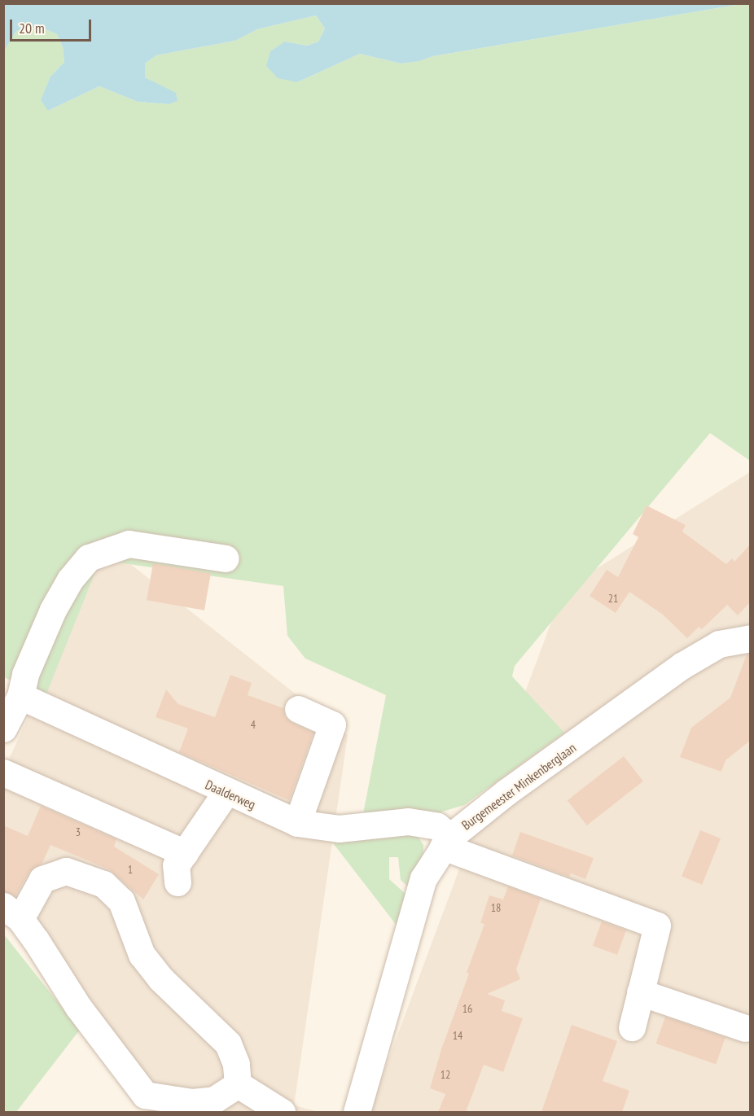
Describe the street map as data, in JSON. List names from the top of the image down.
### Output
{
  "streets": {
    "street": ["Burgemeester Minkenberglaan", "Daalderweg"]
  },
  "crossings": [
    ["Burgemeester Minkenberglaan", "Daalderweg"]
  ],
  "house_numbers": [
    "21",
    "4",
    "3",
    "1",
    "18",
    "16",
    "14",
    "12"
  ],
  "scale_bar": "20 m"
}
